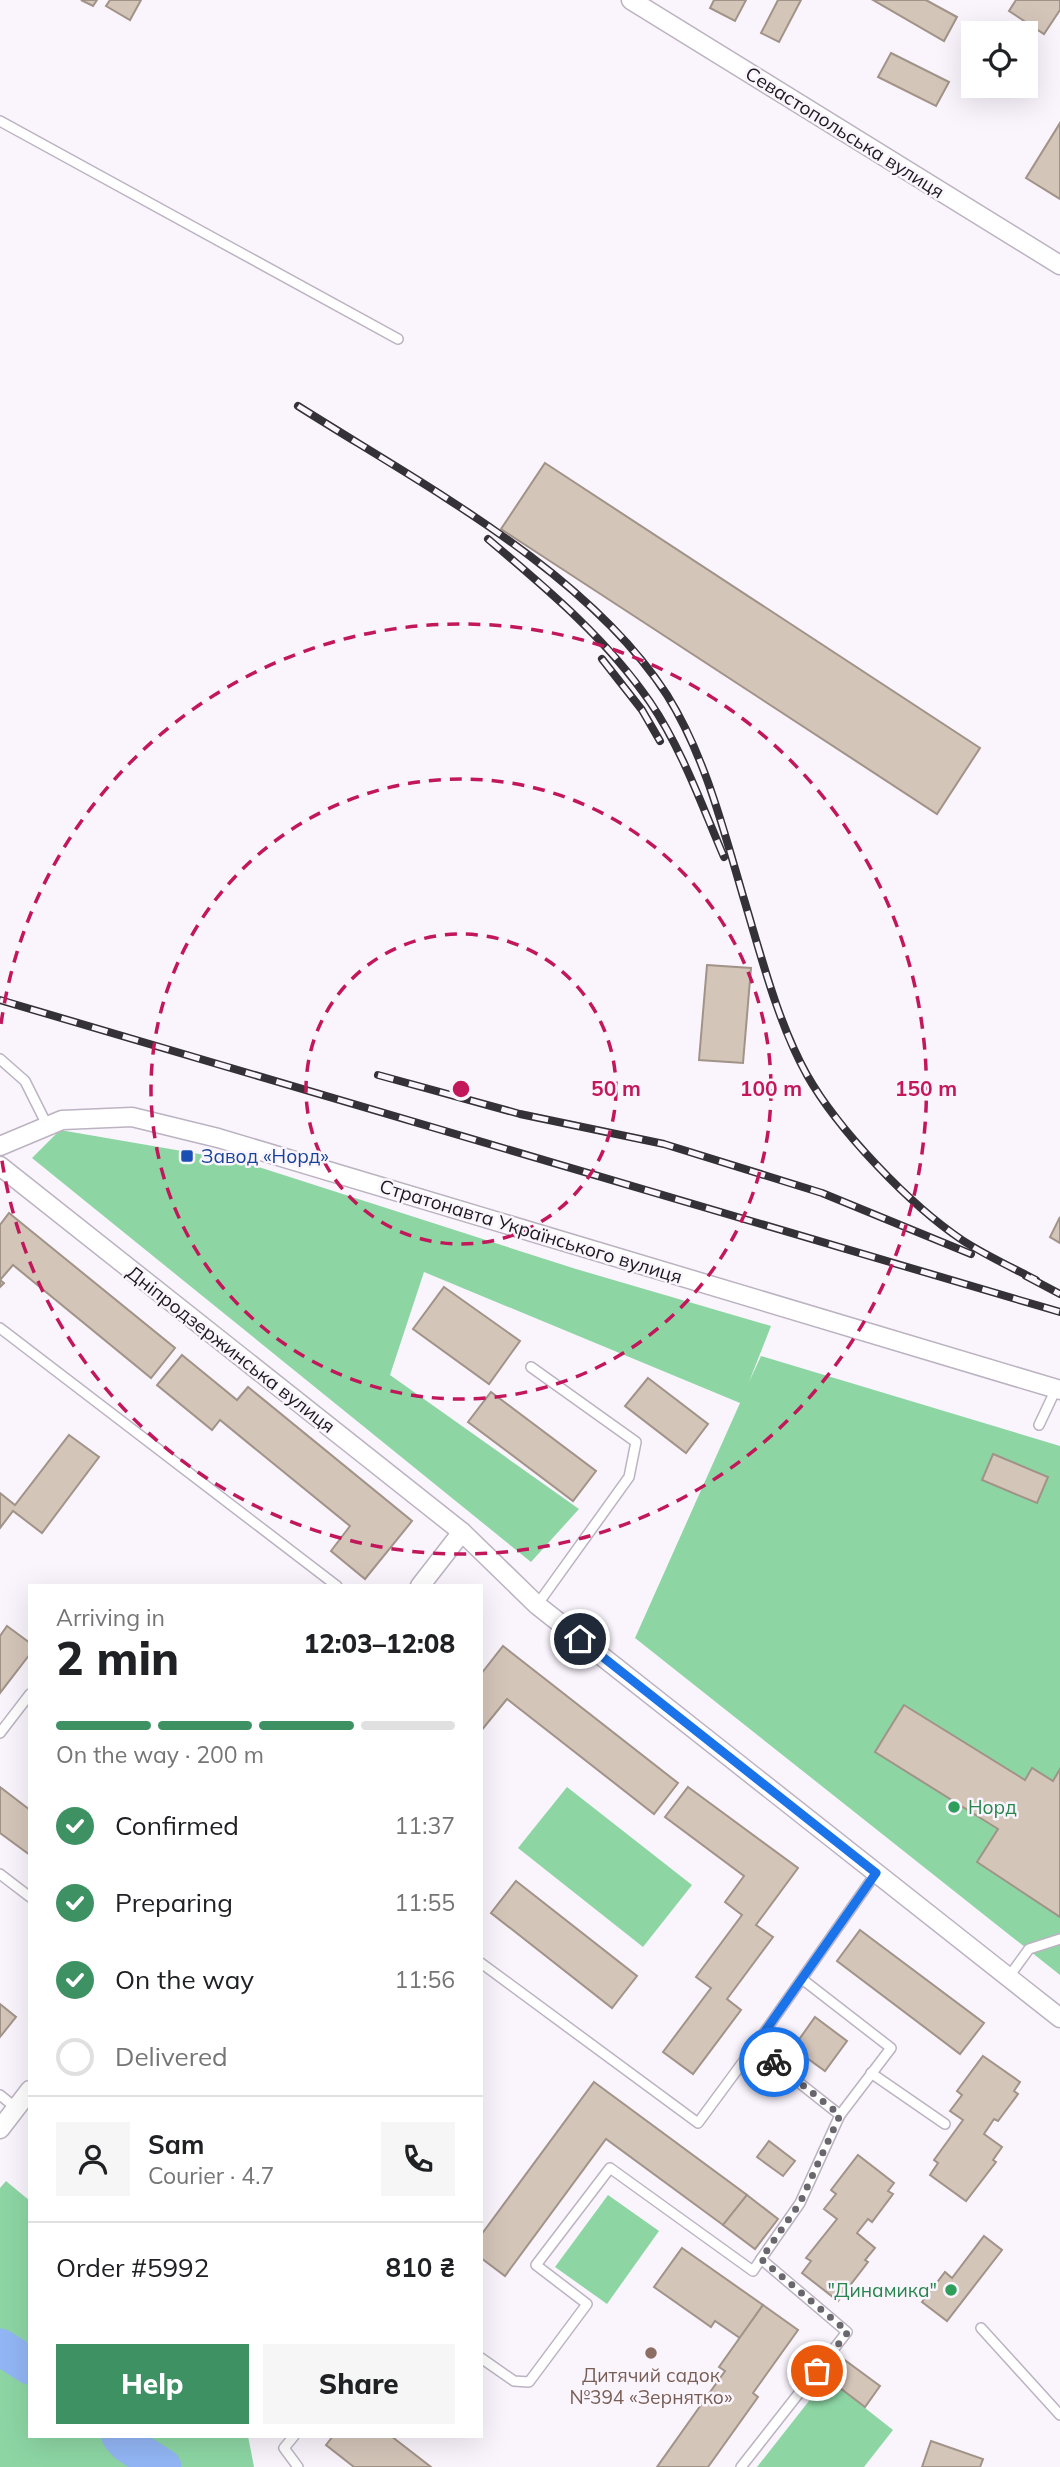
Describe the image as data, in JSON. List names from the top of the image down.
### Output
{
  "streets": {
    "street": ["Севастопольська вулиця", "Стратонавта Українського вулиця", "Дніпродзержинська вулиця"]
  },
  "places": {
    "transit": ["Завод «Норд»"],
    "other": ["Норд", "\"Динамика\"", "Дитячий садок №394 «Зернятко»"]
  },
  "page": {
    "heading": ["2 min", "Arriving in", "12:03–12:08"],
    "panel": [
      "Sam",
      "Courier · 4.7",
      "Order #5992",
      "810 ₴"
    ],
    "bar": "On the way · 200 m",
    "list": [
      ["Confirmed", "11:37"],
      ["Preparing", "11:55"],
      ["On the way", "11:56"],
      "Delivered"
    ],
    "buttons": ["Help", "Share"]
  },
  "rings": ["50 m", "100 m", "150 m"]
}
